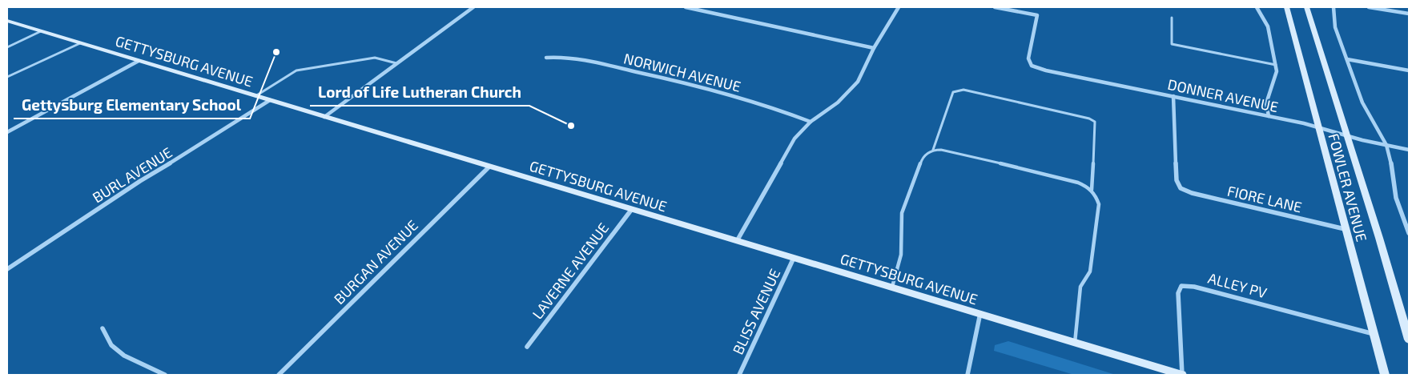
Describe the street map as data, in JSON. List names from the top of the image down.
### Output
{
  "streets": {
    "street": [
      "GETTYSBURG AVENUE",
      "NORWICH AVENUE",
      "DONNER AVENUE",
      "BURL AVENUE",
      "FOWLER AVENUE",
      "FIORE LANE",
      "BURGAN AVENUE",
      "LAVERNE AVENUE",
      "ALLEY PV",
      "BLISS AVENUE"
    ]
  },
  "crossings": [
    ["GETTYSBURG AVENUE", "BURL AVENUE"],
    ["GETTYSBURG AVENUE", "BURGAN AVENUE"],
    ["GETTYSBURG AVENUE", "LAVERNE AVENUE"],
    ["GETTYSBURG AVENUE", "ALLEY PV"],
    ["GETTYSBURG AVENUE", "BLISS AVENUE"],
    ["DONNER AVENUE", "FOWLER AVENUE"],
    ["DONNER AVENUE", "FIORE LANE"],
    ["FOWLER AVENUE", "FIORE LANE"],
    ["FOWLER AVENUE", "ALLEY PV"]
  ],
  "places": ["Gettysburg Elementary School", "Lord of Life Lutheran Church"]
}
